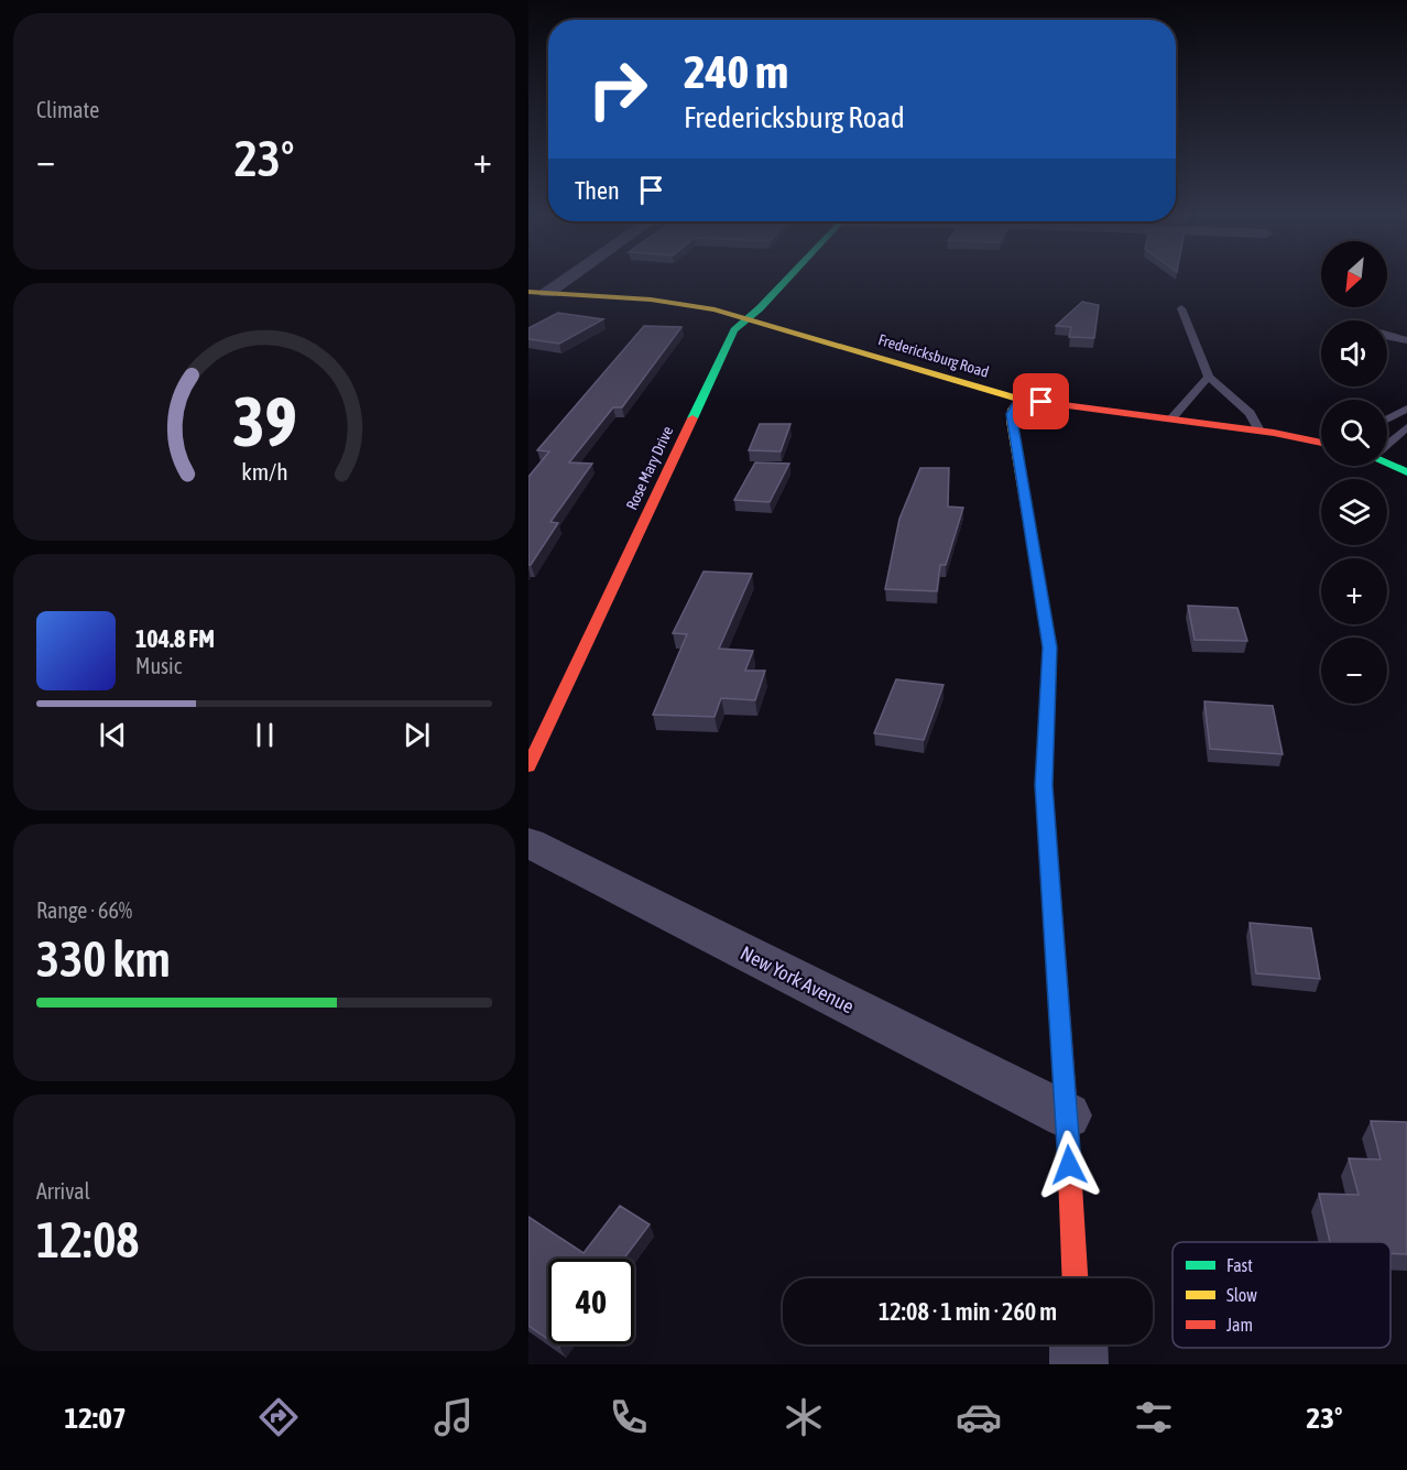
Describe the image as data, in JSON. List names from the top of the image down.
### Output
{
  "streets": {
    "street": ["Fredericksburg Road", "Rose Mary Drive", "New York Avenue"]
  },
  "crossings": [
    ["Fredericksburg Road", "Rose Mary Drive"]
  ],
  "legend": ["Fast", "Slow", "Jam"],
  "north": "bottom left",
  "page": {
    "tile": [
      "Climate",
      ["Range · 66%", "330 km"],
      ["Arrival", "12:08"]
    ],
    "turn": ["240 m", "Fredericksburg Road"],
    "heat": ["−", "23°", "+"],
    "then": "Then",
    "map_buttons": ["+", "−"],
    "song": ["104.8 FM", "Music"],
    "limit": "40",
    "trip": "12:08 · 1 min · 260 m",
    "tabs": ["12:07", "23°"],
    "gauge": ["39", "km/h"]
  }
}
